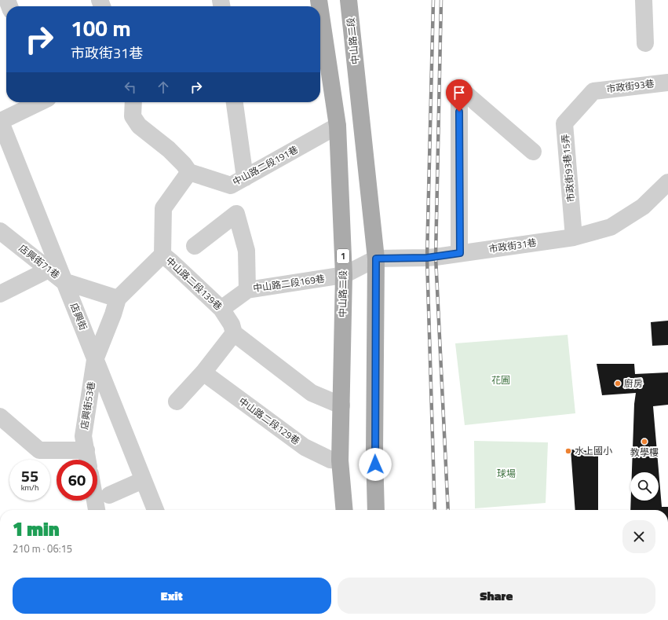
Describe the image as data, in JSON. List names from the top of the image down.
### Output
{
  "streets": {
    "main road": ["中山路二段", "1"],
    "street": [
      "市政街93巷",
      "中山路二段191巷",
      "市政街93巷15弄",
      "市政街31巷",
      "店興街71巷",
      "中山路二段139巷",
      "中山路二段169巷",
      "店興街",
      "店興街53巷",
      "中山路二段129巷"
    ]
  },
  "crossings": [
    ["中山路二段", "中山路二段191巷"],
    ["中山路二段", "市政街31巷"],
    ["中山路二段", "中山路二段139巷"],
    ["中山路二段", "中山路二段169巷"],
    ["中山路二段", "中山路二段129巷"],
    ["市政街93巷", "市政街93巷15弄"],
    ["中山路二段191巷", "中山路二段139巷"],
    ["市政街93巷15弄", "市政街31巷"],
    ["市政街31巷", "中山路二段169巷"],
    ["店興街71巷", "店興街"],
    ["店興街71巷", "店興街53巷"],
    ["中山路二段139巷", "中山路二段169巷"],
    ["店興街", "店興街53巷"]
  ],
  "parks": ["花圃", "球場"],
  "places": ["廚房", "教學樓", "水上國小"],
  "page": {
    "turn": ["100 m", "市政街31巷"],
    "speed": "55 km/h",
    "limit": "60",
    "heading": ["1 min", "210 m · 06:15"],
    "buttons": ["Exit", "Share"]
  }
}
